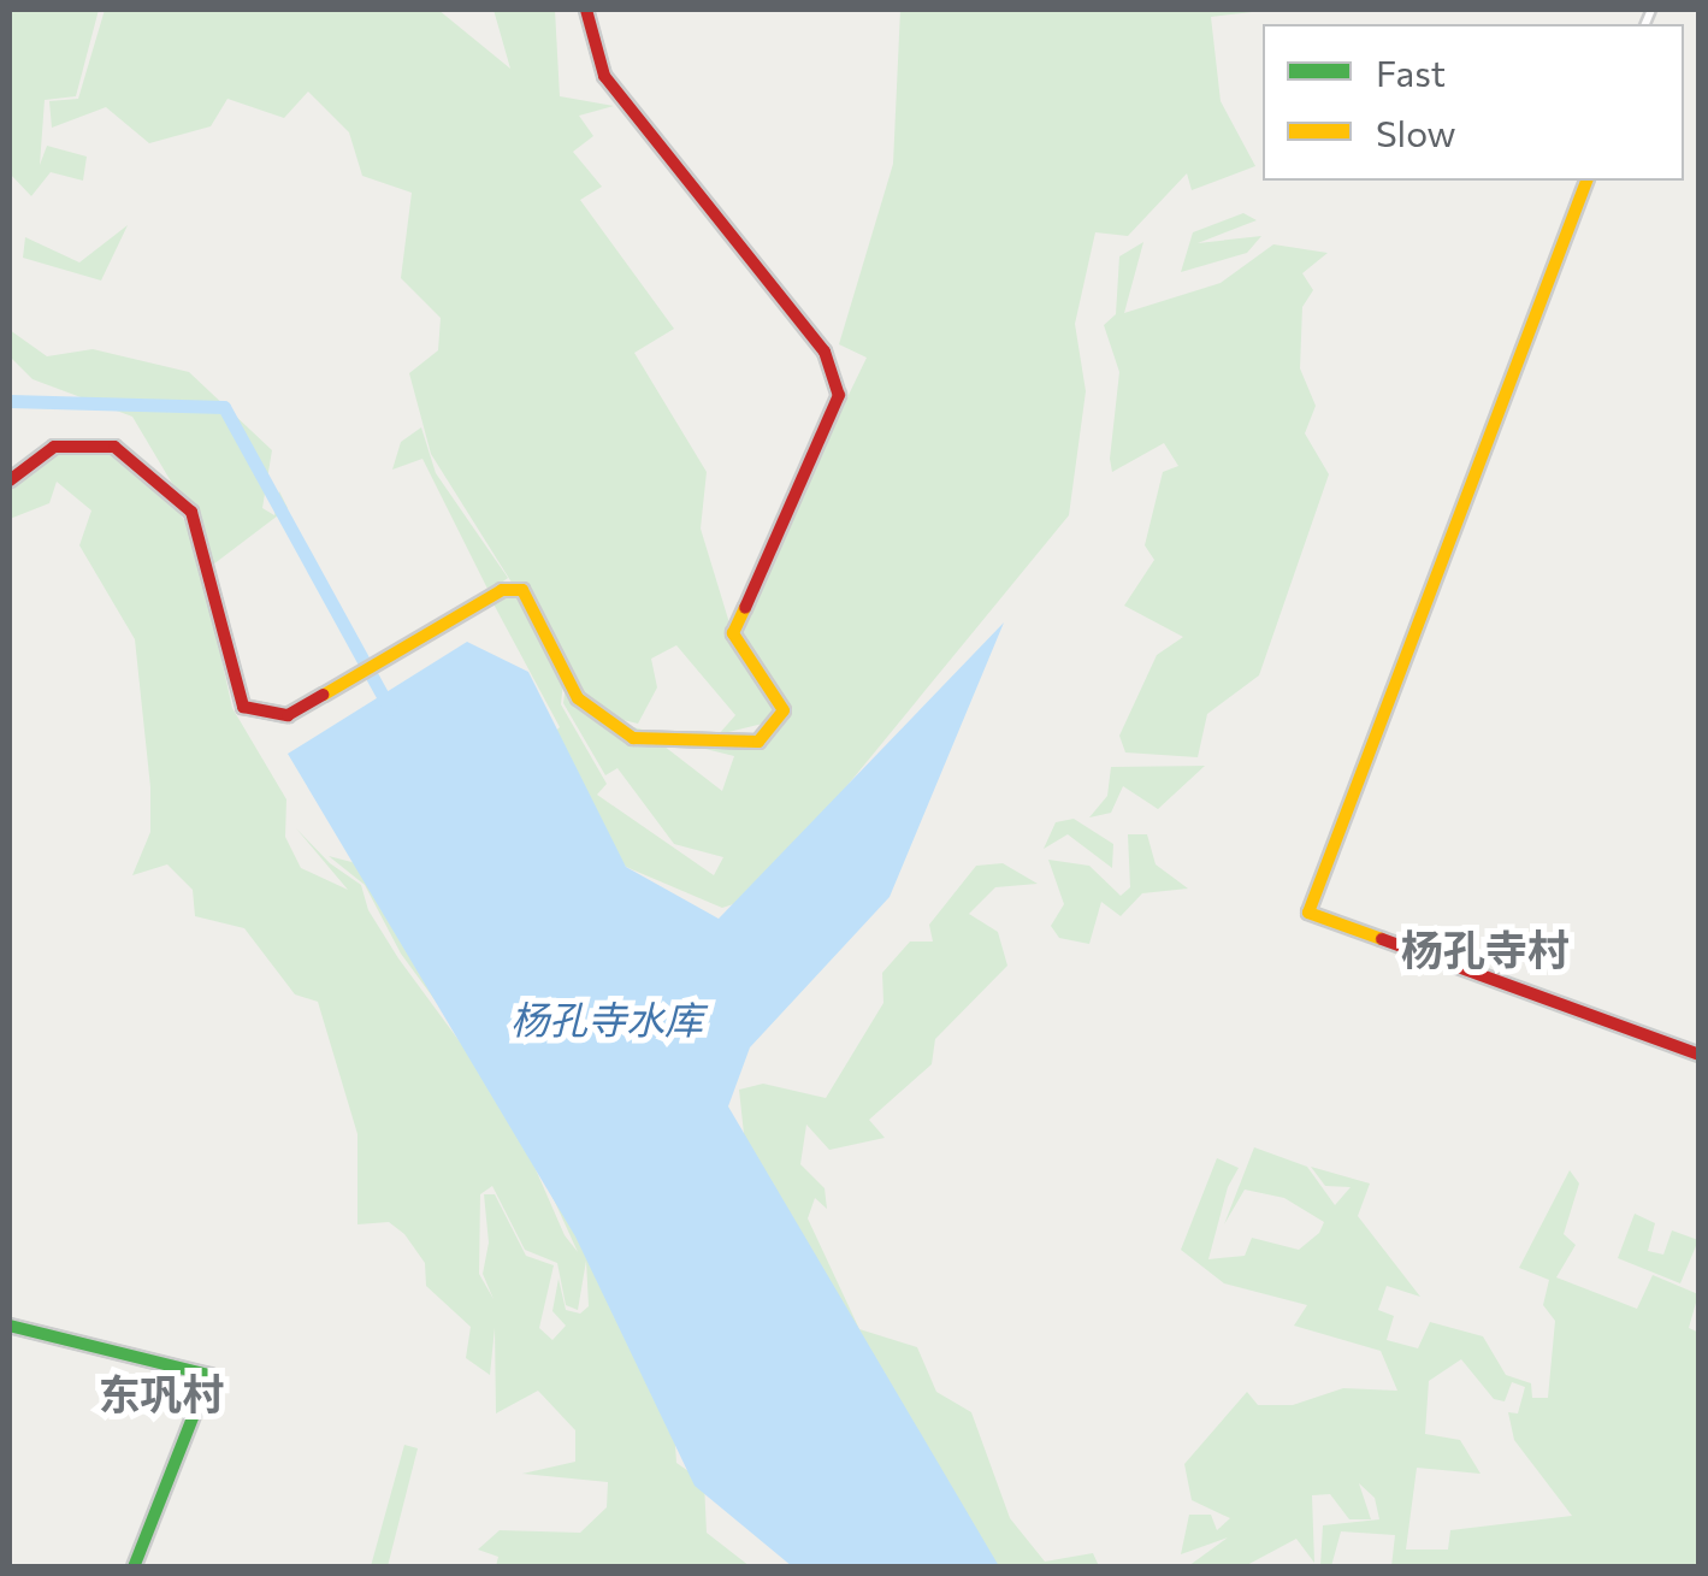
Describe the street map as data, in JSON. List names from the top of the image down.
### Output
{
  "districts": ["杨孔寺村", "东巩村"],
  "water": ["杨孔寺水库"],
  "legend": ["Fast", "Slow"]
}
